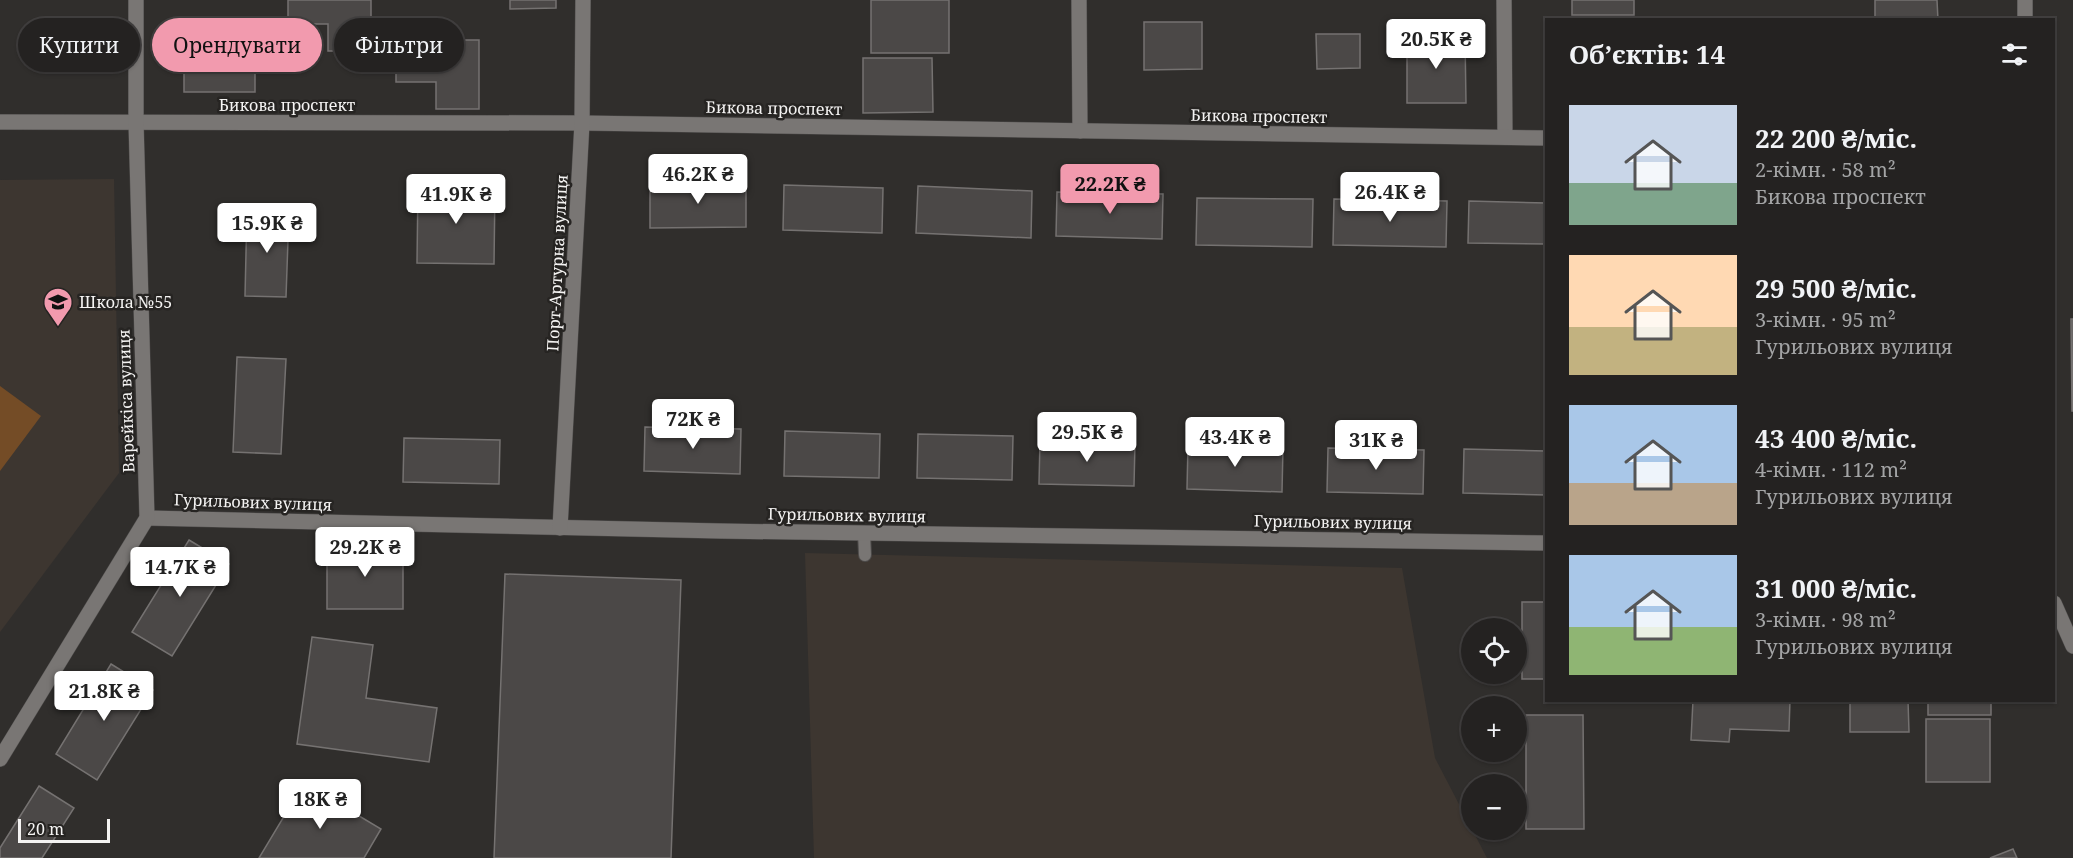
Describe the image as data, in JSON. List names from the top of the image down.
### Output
{
  "streets": {
    "street": [
      "Бикова проспект",
      "Порт-Артурна вулиця",
      "Варейкіса вулиця",
      "Гурильових вулиця"
    ]
  },
  "crossings": [
    ["Бикова проспект", "Порт-Артурна вулиця"],
    ["Бикова проспект", "Варейкіса вулиця"],
    ["Порт-Артурна вулиця", "Гурильових вулиця"],
    ["Варейкіса вулиця", "Гурильових вулиця"]
  ],
  "places": {
    "school or university": ["Школа №55"]
  },
  "scale_bar": "20 m",
  "page": {
    "chip": ["Купити", "Орендувати", "Фільтри"],
    "heading": "Об’єктів: 14",
    "price": [
      "20.5K ₴",
      "46.2K ₴",
      "22.2K ₴",
      "26.4K ₴",
      "41.9K ₴",
      "15.9K ₴",
      "72K ₴",
      "29.5K ₴",
      "43.4K ₴",
      "31K ₴",
      "29.2K ₴",
      "14.7K ₴",
      "21.8K ₴",
      "18K ₴"
    ],
    "list": [
      {
        "name": "22 200 ₴/міс.",
        "note": "2-кімн. · 58 m² · Бикова проспект"
      },
      {
        "name": "29 500 ₴/міс.",
        "note": "3-кімн. · 95 m² · Гурильових вулиця"
      },
      {
        "name": "43 400 ₴/міс.",
        "note": "4-кімн. · 112 m² · Гурильових вулиця"
      },
      {
        "name": "31 000 ₴/міс.",
        "note": "3-кімн. · 98 m² · Гурильових вулиця"
      }
    ],
    "map_buttons": ["+", "−"],
    "scale": "20 m"
  }
}
